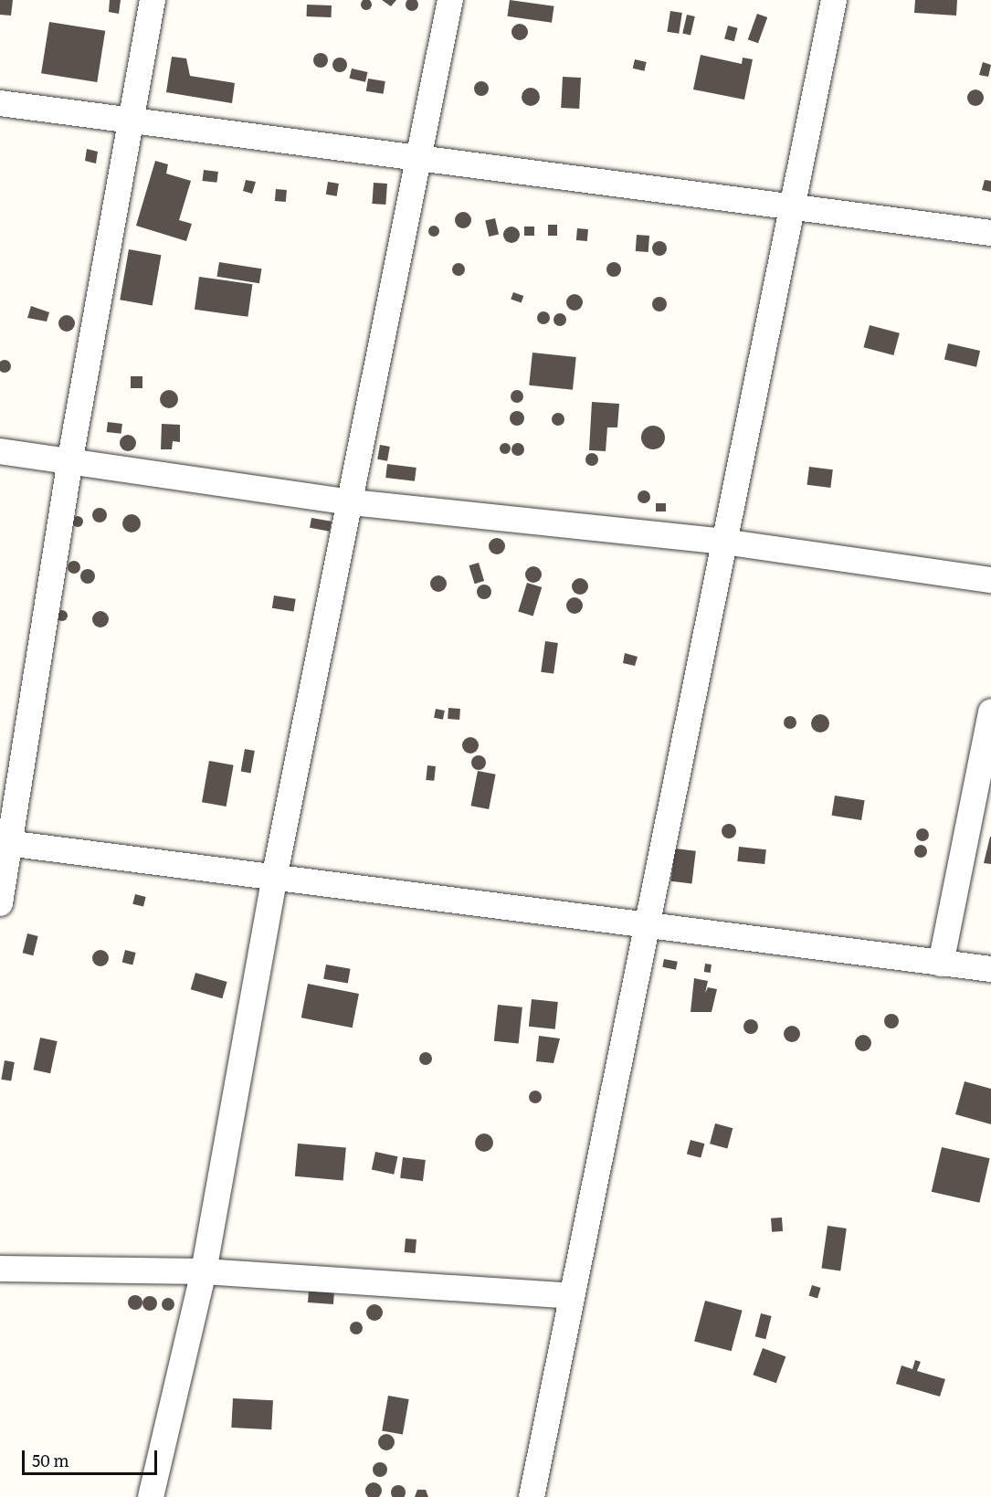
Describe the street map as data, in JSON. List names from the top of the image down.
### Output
{
  "scale_bar": "50 m"
}
